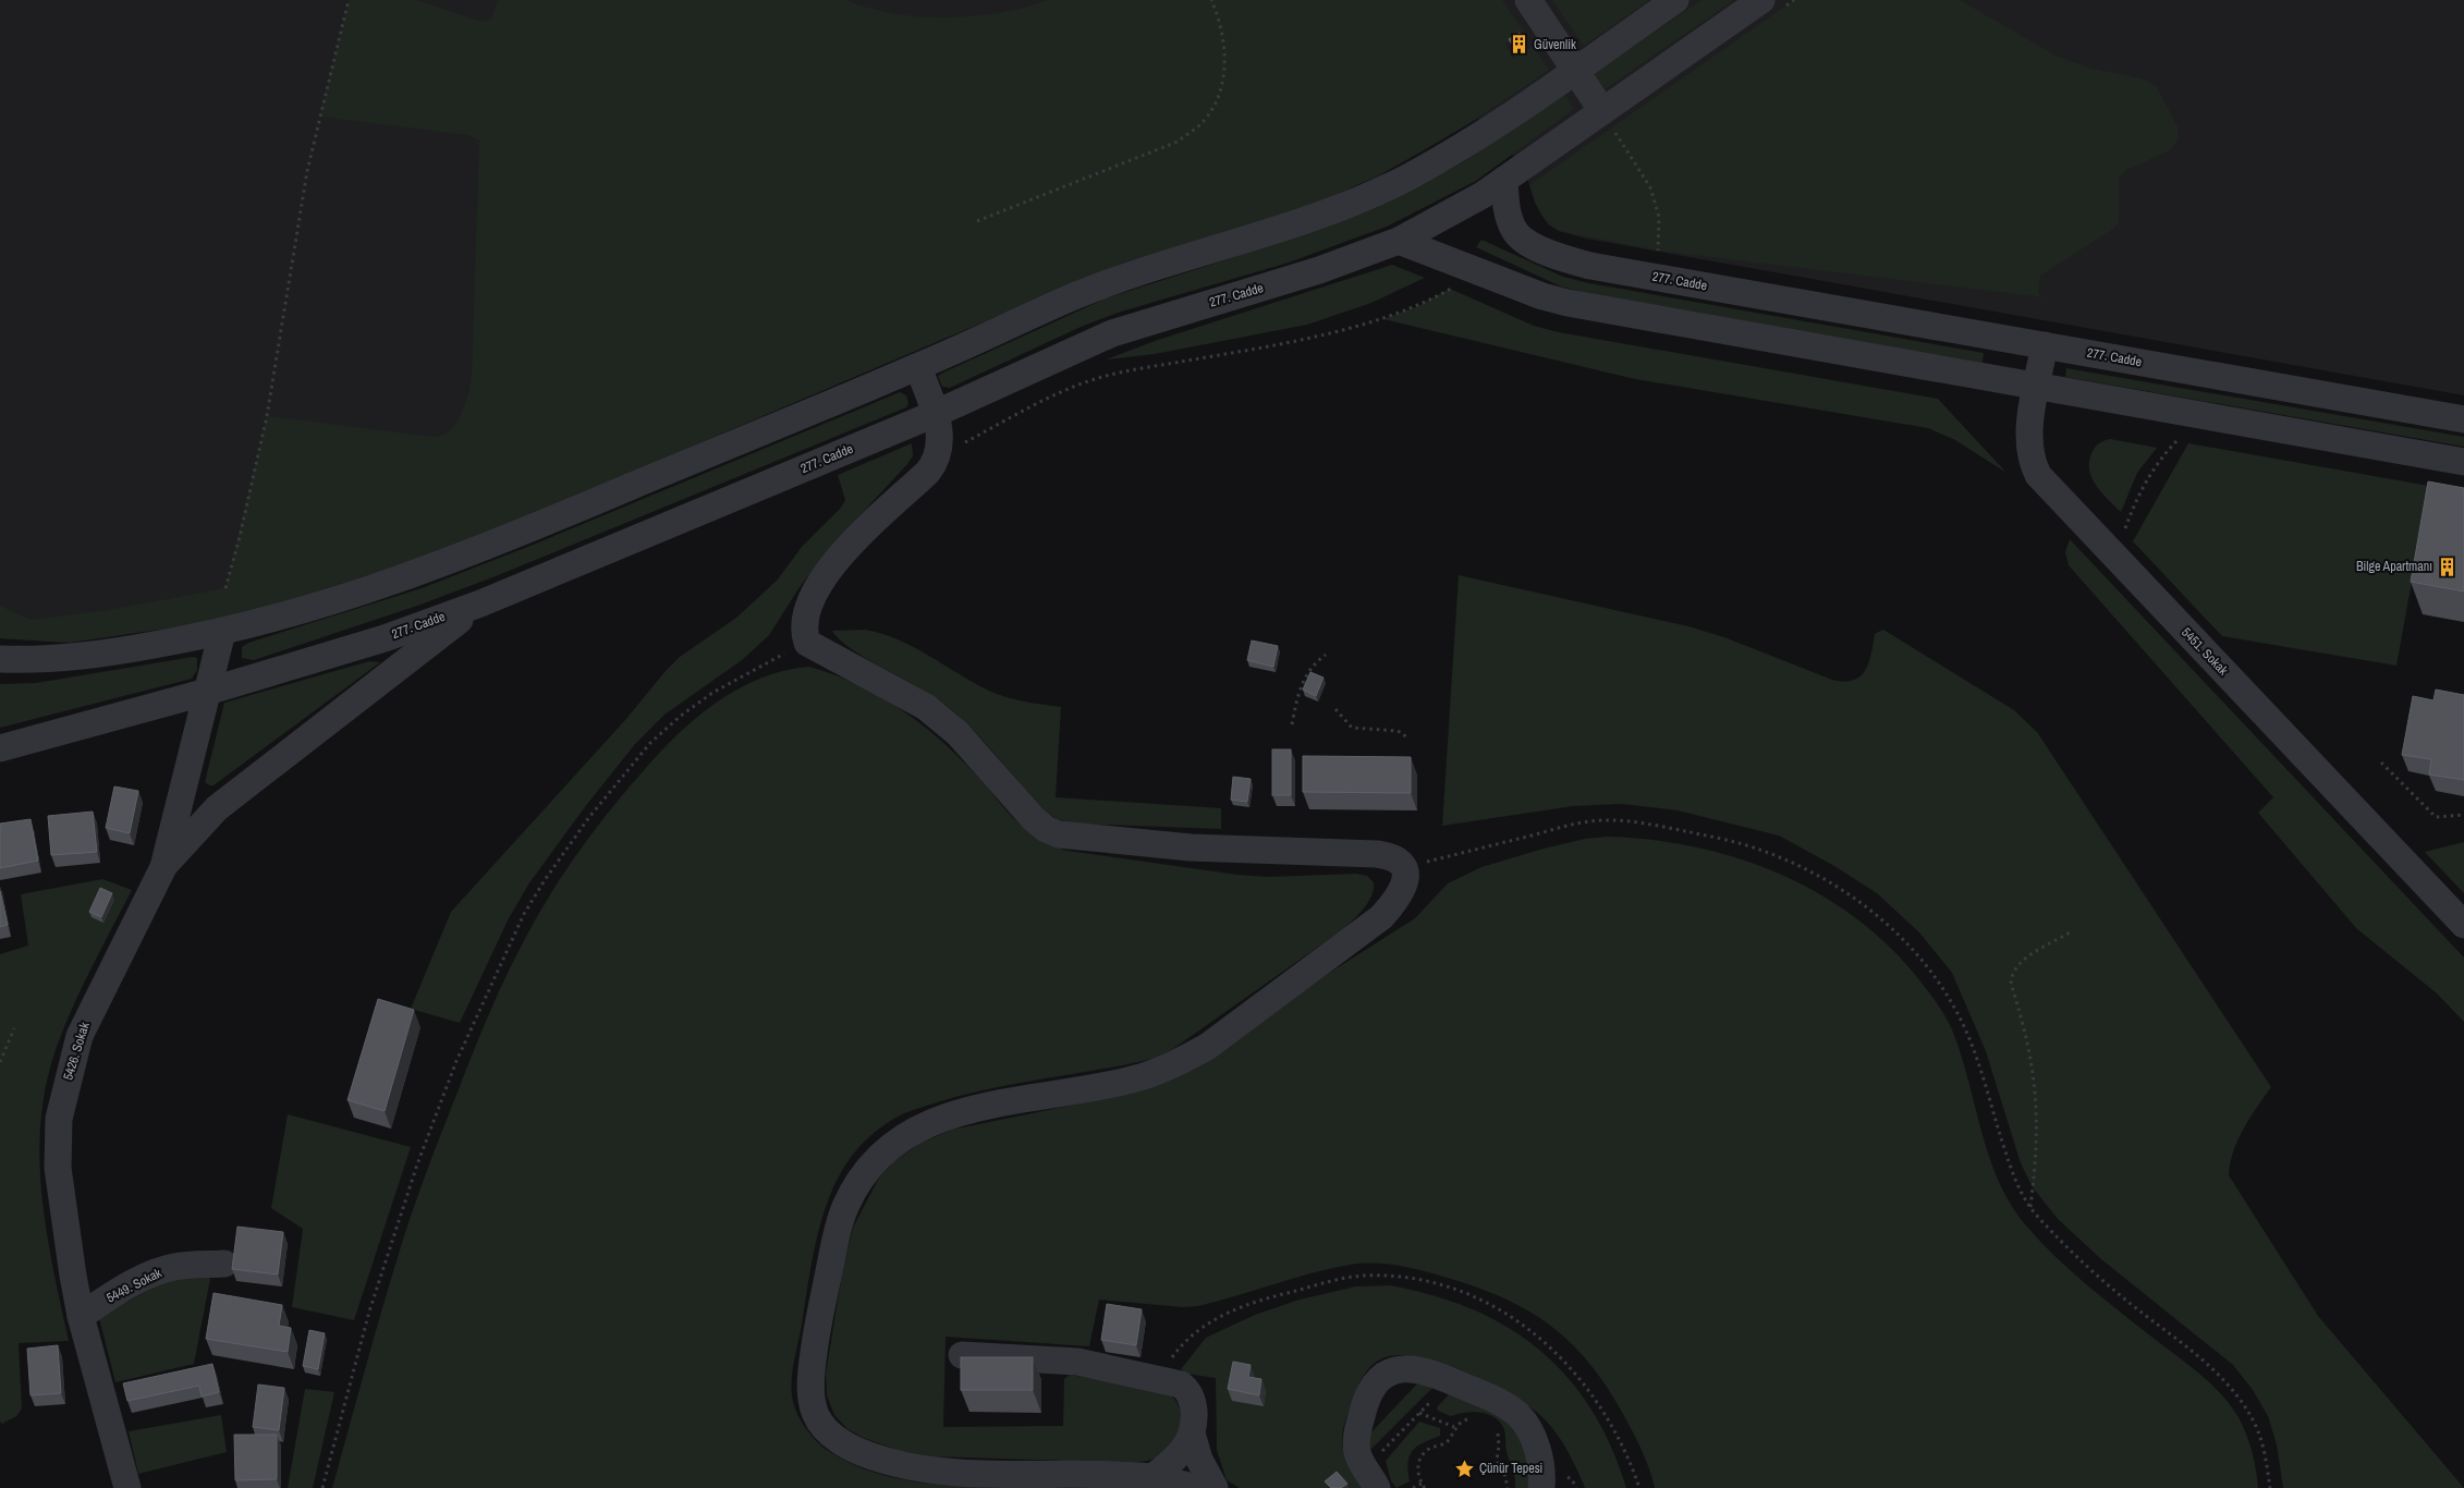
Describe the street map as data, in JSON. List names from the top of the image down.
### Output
{
  "streets": {
    "street": [
      "277. Cadde",
      "5451. Sokak",
      "5426. Sokak",
      "5449. Sokak"
    ]
  },
  "crossings": [
    ["277. Cadde", "5451. Sokak"],
    ["277. Cadde", "5426. Sokak"],
    ["5426. Sokak", "5449. Sokak"]
  ],
  "places": {
    "building": ["Güvenlik", "Bilge Apartmanı"],
    "place": ["Çünür Tepesi"]
  }
}
